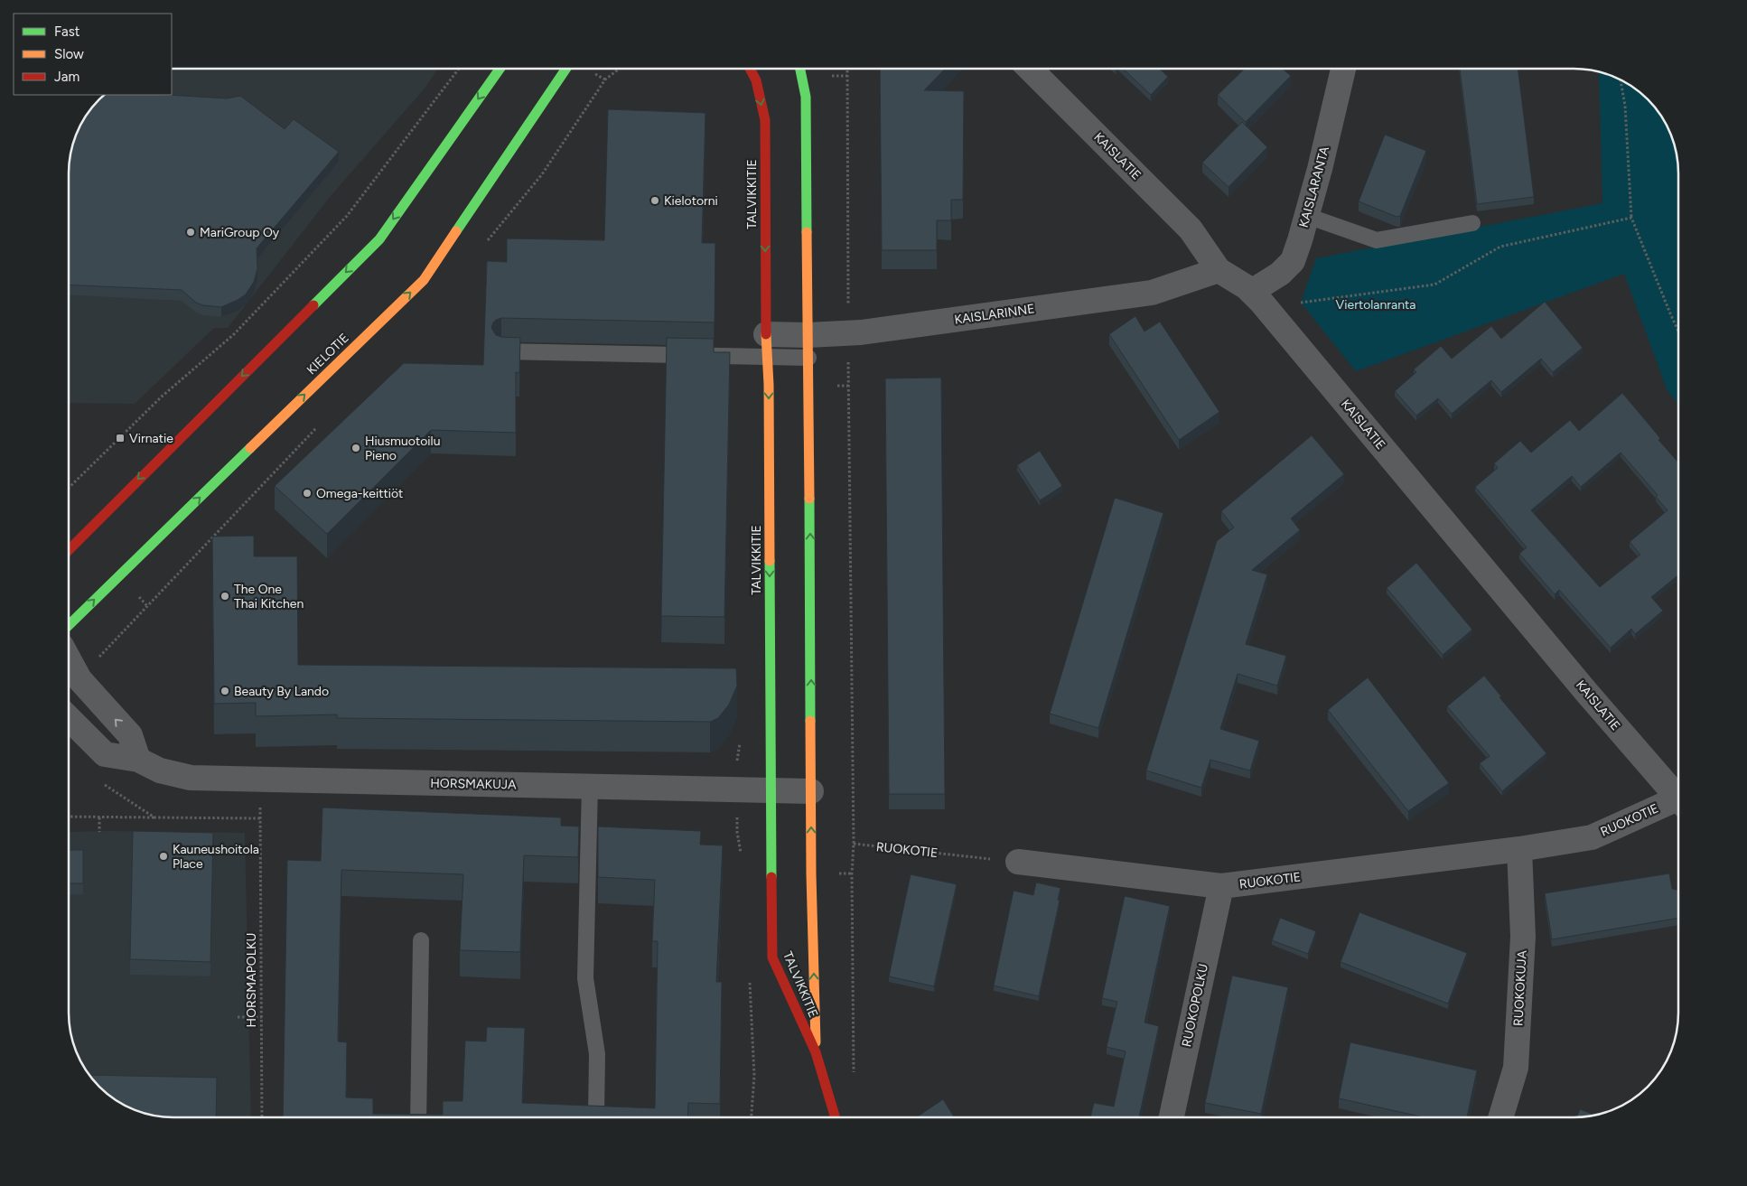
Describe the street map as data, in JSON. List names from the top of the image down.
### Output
{
  "streets": {
    "main road": ["TALVIKKITIE", "KIELOTIE"],
    "street": [
      "KAISLATIE",
      "KAISLARANTA",
      "KAISLARINNE",
      "HORSMAKUJA",
      "RUOKOTIE",
      "RUOKOKUJA",
      "RUOKOPOLKU"
    ],
    "path": ["HORSMAPOLKU"]
  },
  "crossings": [
    ["KAISLATIE", "KAISLARANTA"],
    ["KAISLATIE", "KAISLARINNE"],
    ["TALVIKKITIE", "KAISLARINNE"],
    ["TALVIKKITIE", "HORSMAKUJA"],
    ["RUOKOTIE", "RUOKOKUJA"],
    ["RUOKOTIE", "RUOKOPOLKU"]
  ],
  "parks": ["Viertolanranta"],
  "places": {
    "other": [
      "Kielotorni",
      "MariGroup Oy",
      "Hiusmuotoilu Pieno",
      "Omega-keittiöt",
      "The One Thai Kitchen",
      "Beauty By Lando",
      "Kauneushoitola Place"
    ],
    "transit": ["Virnatie"]
  },
  "legend": ["Fast", "Slow", "Jam"]
}
